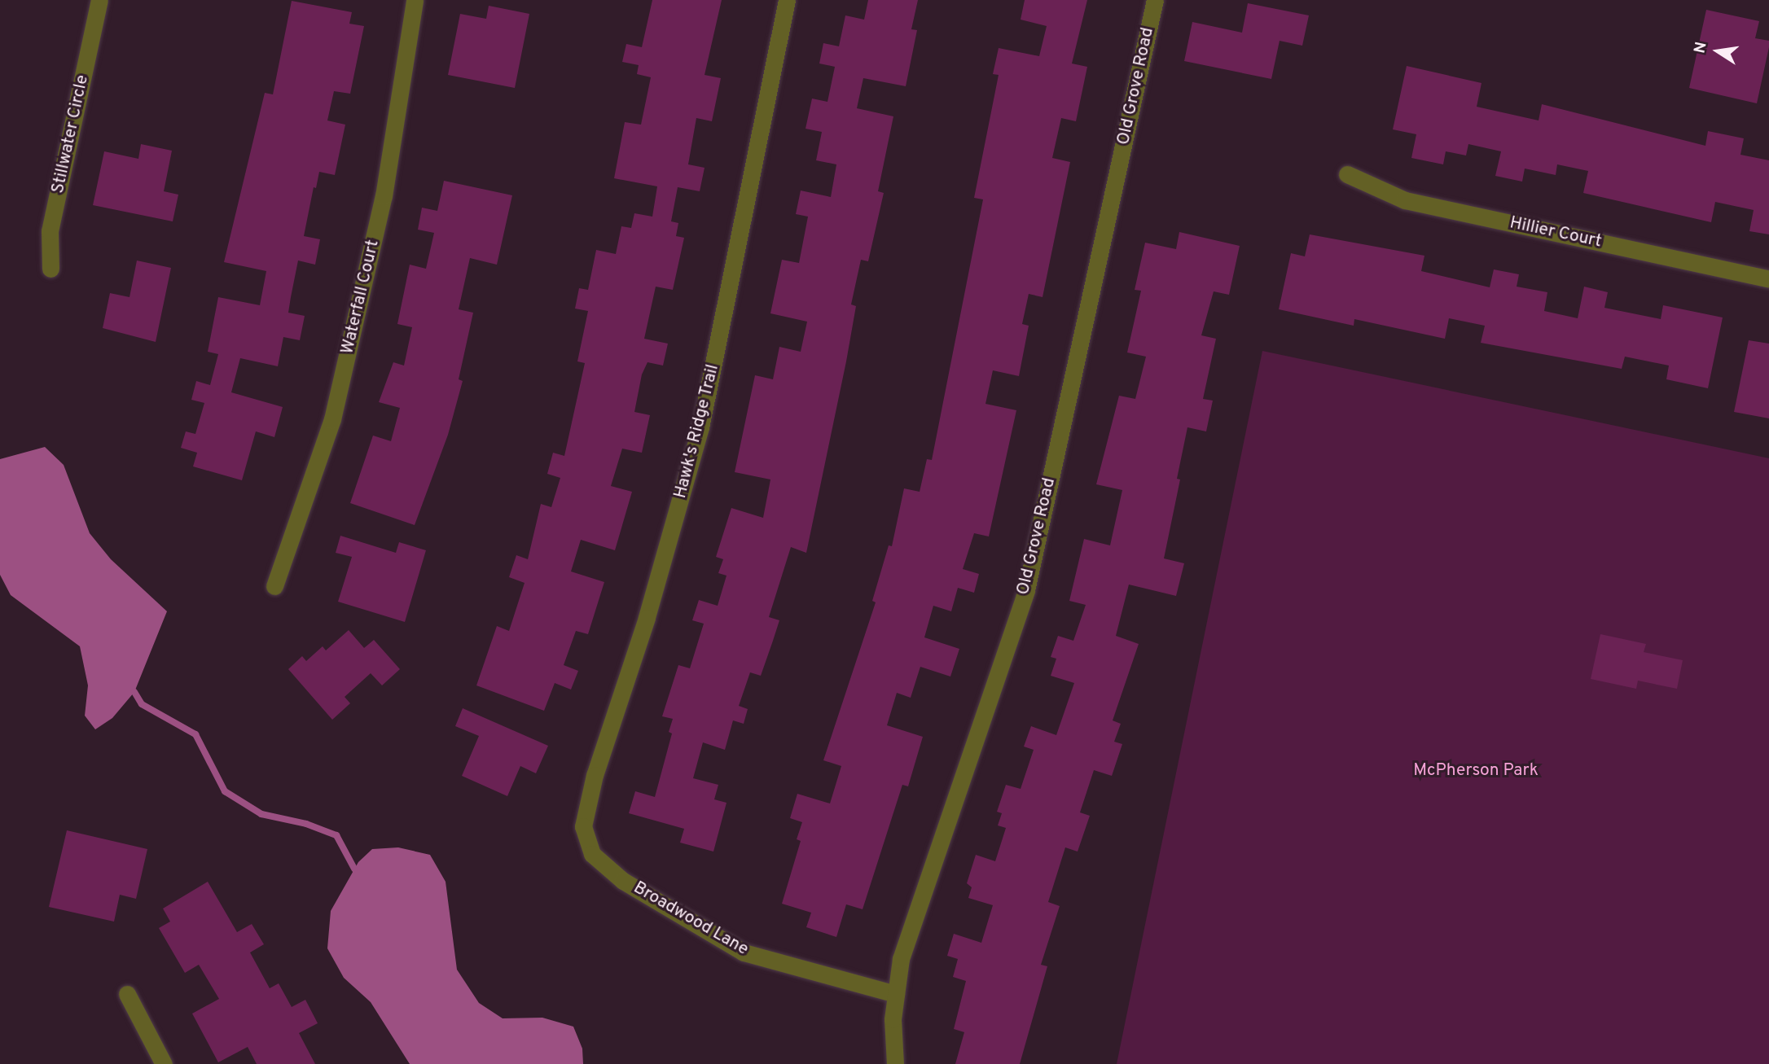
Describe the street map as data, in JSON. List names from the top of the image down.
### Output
{
  "streets": {
    "street": [
      "Old Grove Road",
      "Stillwater Circle",
      "Hillier Court",
      "Waterfall Court",
      "Hawk's Ridge Trail",
      "Broadwood Lane"
    ]
  },
  "crossings": [
    ["Old Grove Road", "Broadwood Lane"],
    ["Hawk's Ridge Trail", "Broadwood Lane"]
  ],
  "parks": ["McPherson Park"],
  "north": "left"
}
